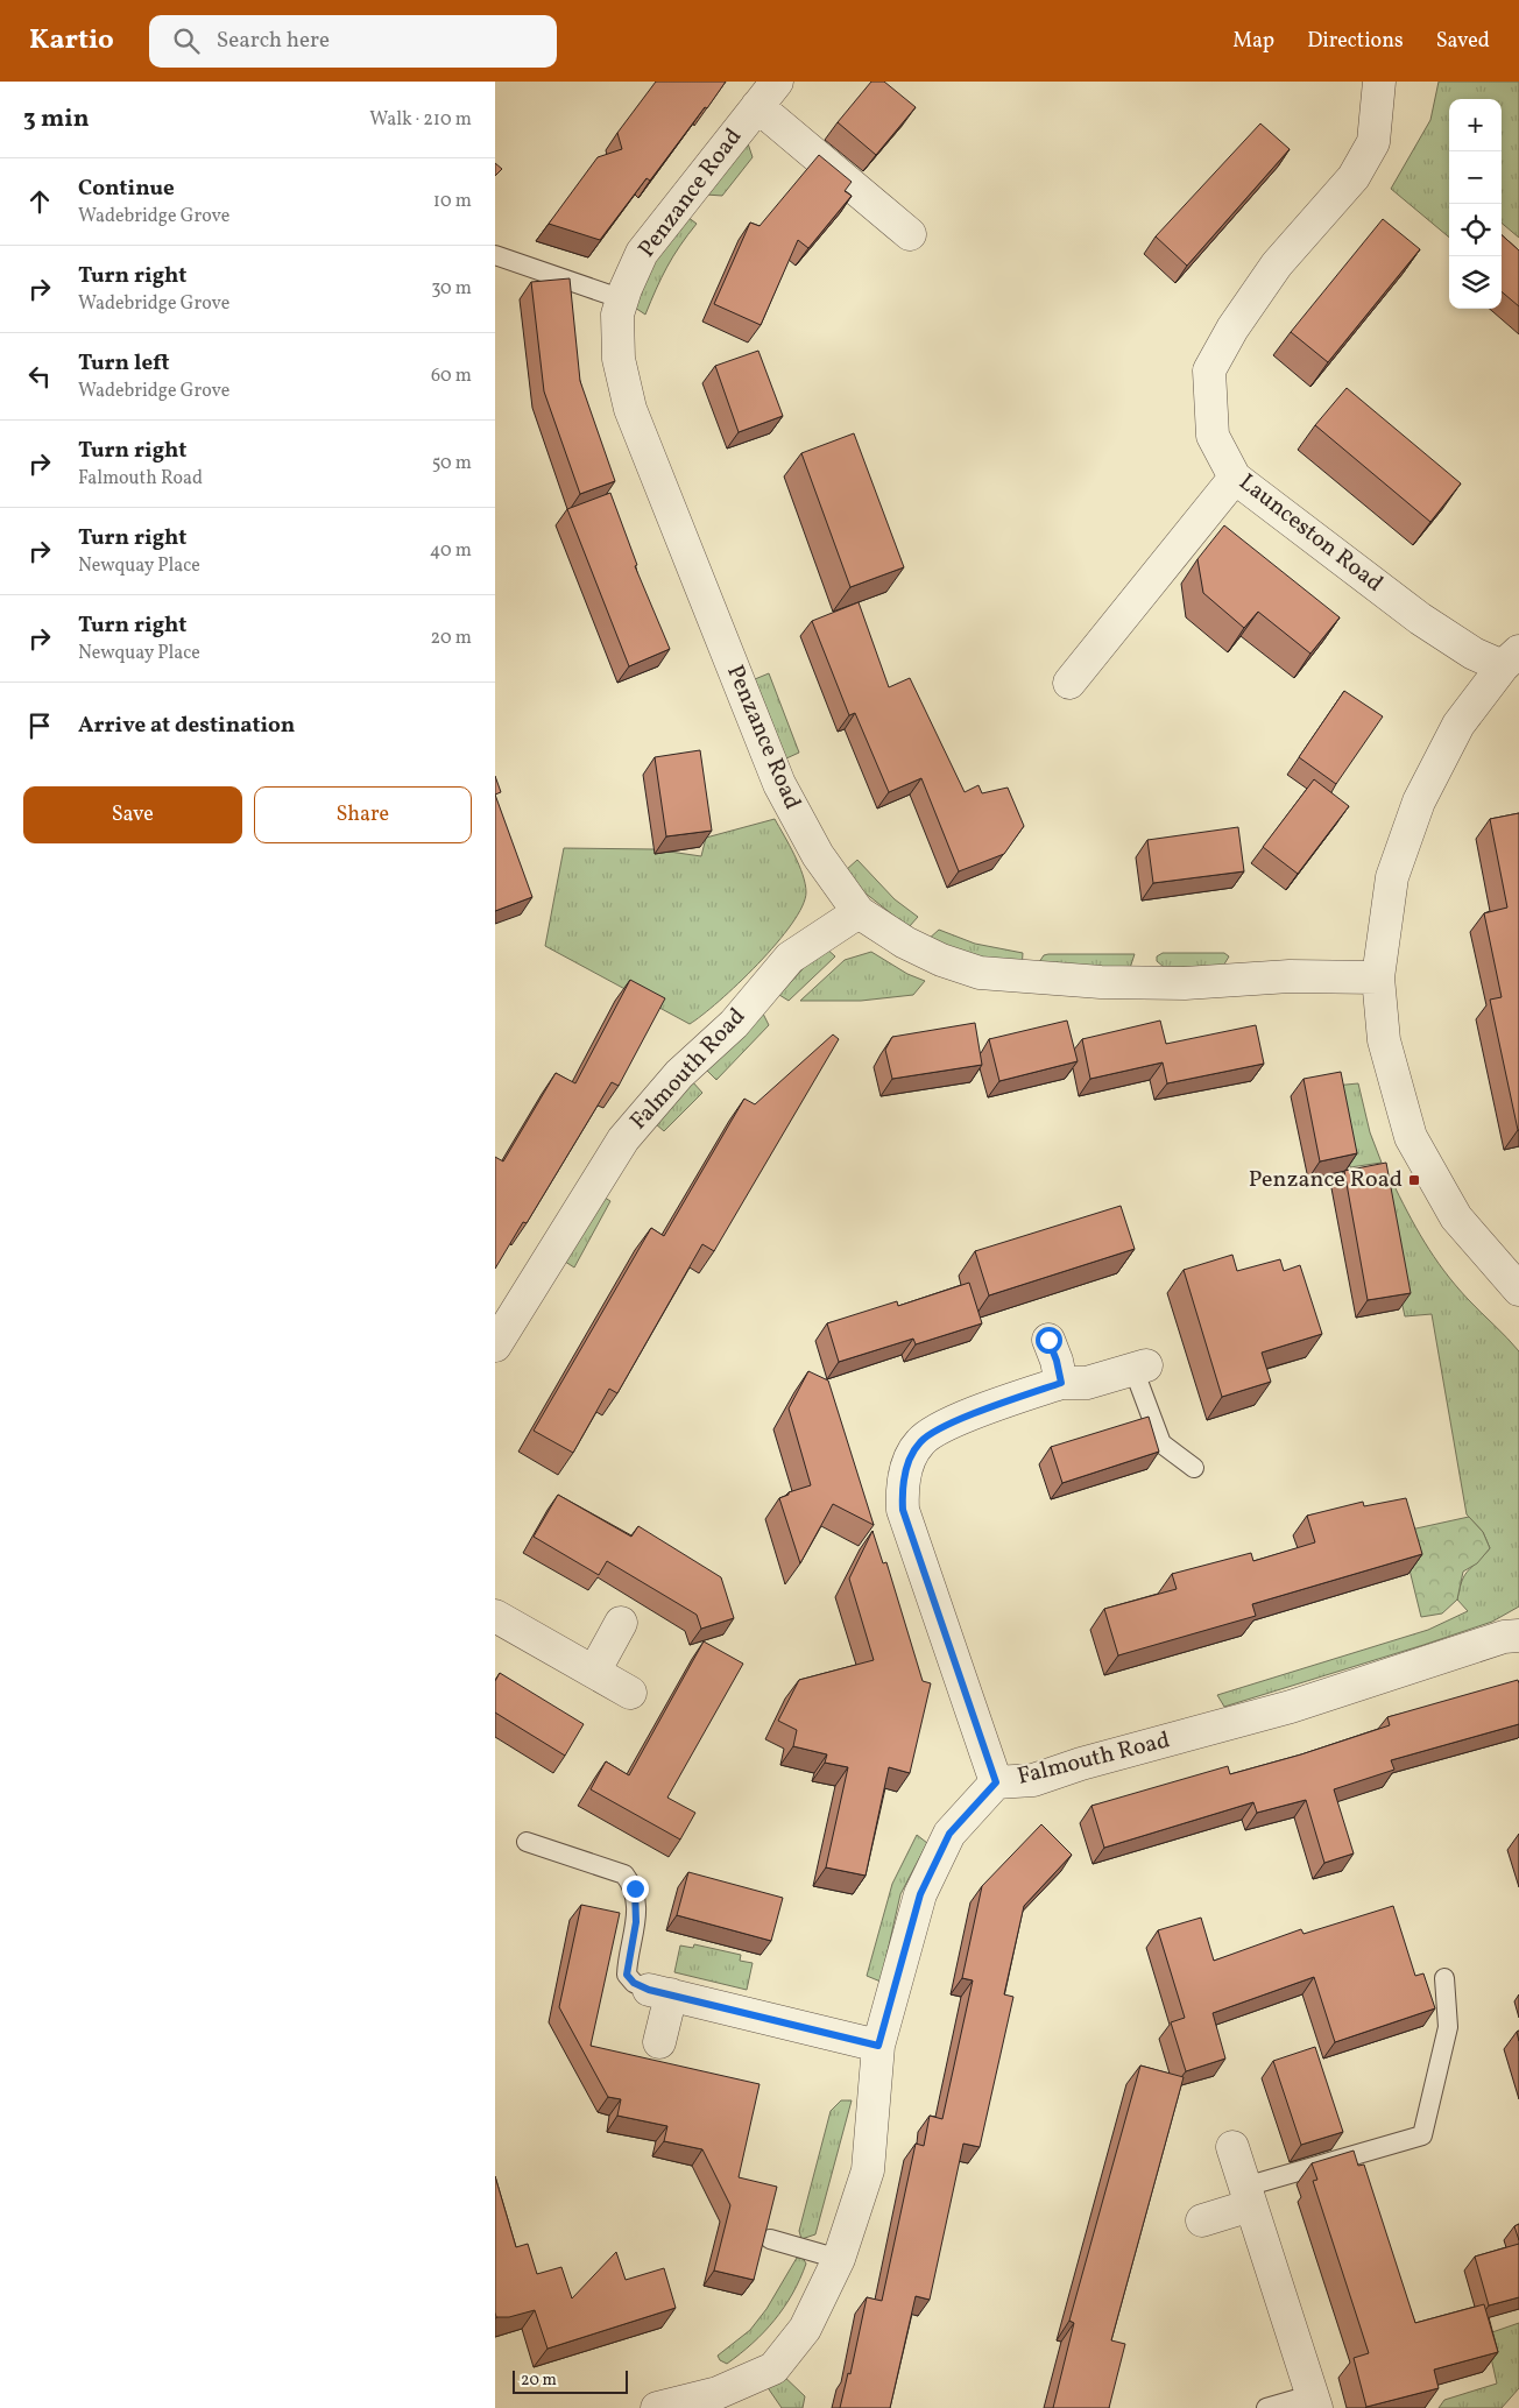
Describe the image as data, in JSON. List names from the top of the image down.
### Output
{
  "streets": {
    "street": ["Penzance Road", "Launceston Road", "Falmouth Road"]
  },
  "crossings": [
    ["Penzance Road", "Falmouth Road"]
  ],
  "places": {
    "transit": ["Penzance Road"]
  },
  "scale_bar": "20 m",
  "page": {
    "header": "Kartio",
    "search": "Search here",
    "nav": ["Map", "Directions", "Saved"],
    "heading": ["3 min", "Walk · 210 m"],
    "map_buttons": ["+", "−"],
    "list": [
      ["Continue", "Wadebridge Grove", "10 m"],
      ["Turn right", "Wadebridge Grove", "30 m"],
      ["Turn left", "Wadebridge Grove", "60 m"],
      ["Turn right", "Falmouth Road", "50 m"],
      ["Turn right", "Newquay Place", "40 m"],
      ["Turn right", "Newquay Place", "20 m"],
      "Arrive at destination"
    ],
    "buttons": ["Save", "Share"],
    "scale": "20 m"
  }
}
